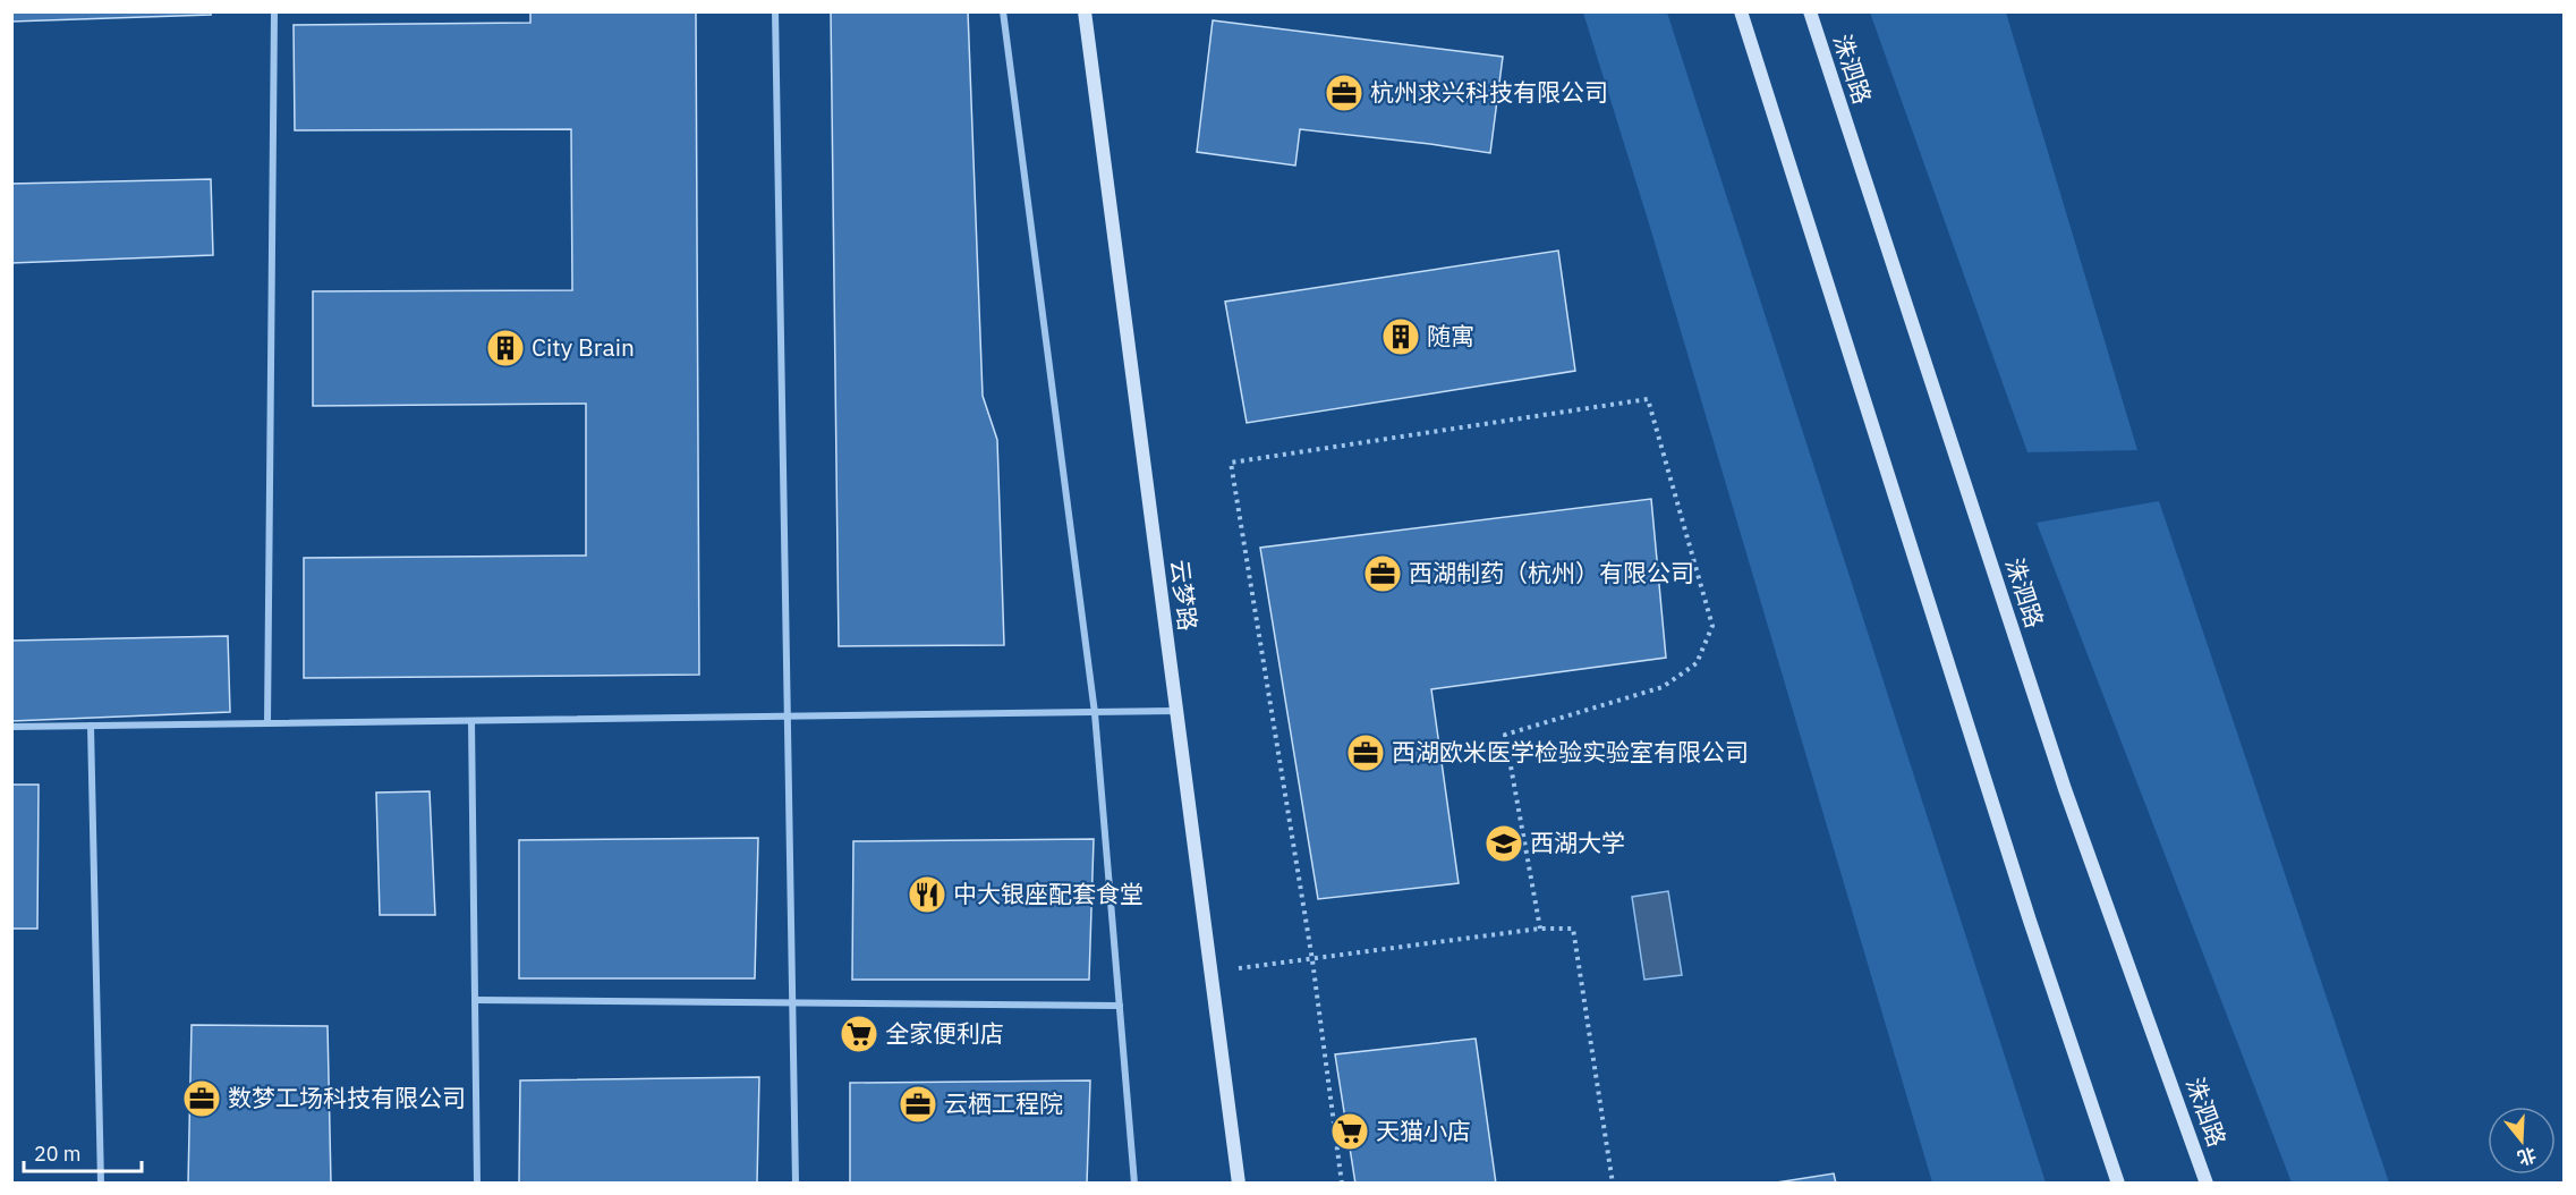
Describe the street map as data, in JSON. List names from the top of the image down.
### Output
{
  "streets": {
    "street": ["洙泗路", "云梦路"]
  },
  "places": {
    "office": [
      "杭州求兴科技有限公司",
      "西湖制药（杭州）有限公司",
      "西湖欧米医学检验实验室有限公司",
      "数梦工场科技有限公司",
      "云栖工程院"
    ],
    "building": ["随寓", "City Brain"],
    "school or university": ["西湖大学"],
    "restaurant": ["中大银座配套食堂"],
    "supermarket": ["全家便利店", "天猫小店"]
  },
  "scale_bar": "20 m",
  "north": "bottom"
}
